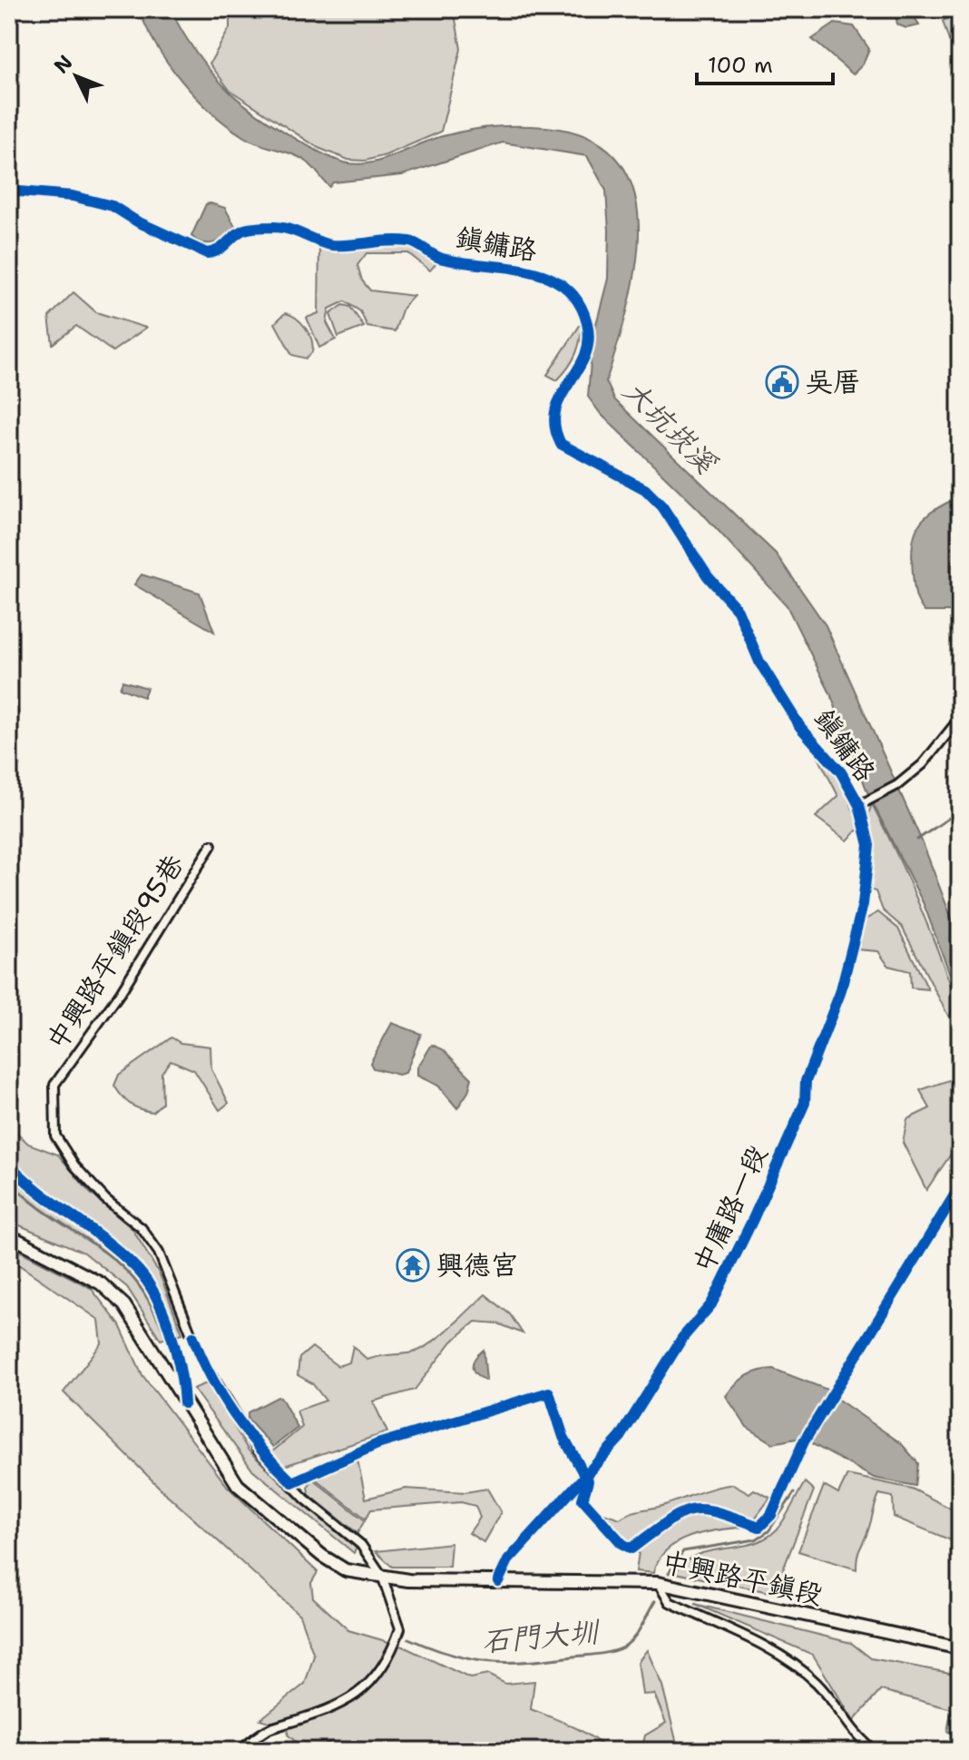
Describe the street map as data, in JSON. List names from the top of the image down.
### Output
{
  "streets": {
    "street": [
      "鎮鏞路",
      "中興路平鎮段95巷",
      "中庸路一段",
      "中興路平鎮段"
    ]
  },
  "crossings": [
    ["鎮鏞路", "中庸路一段"],
    ["中興路平鎮段95巷", "中興路平鎮段"],
    ["中庸路一段", "中興路平鎮段"]
  ],
  "water": ["大坑崁溪", "石門大圳"],
  "places": {
    "public building": ["吳厝"],
    "temple": ["興德宮"]
  },
  "scale_bar": "100 m",
  "north": "top left"
}
